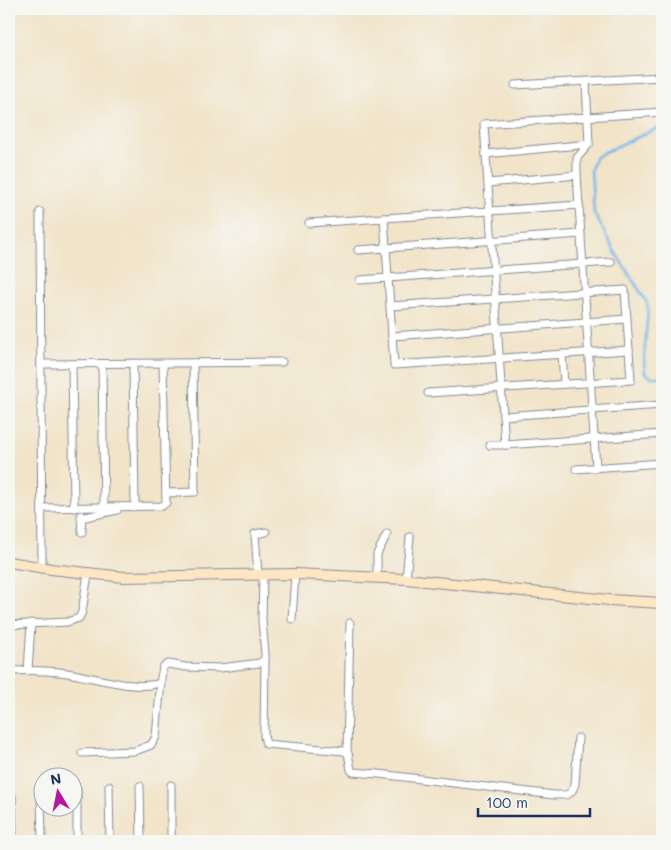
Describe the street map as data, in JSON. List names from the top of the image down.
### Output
{
  "scale_bar": "100 m",
  "north": "top"
}
